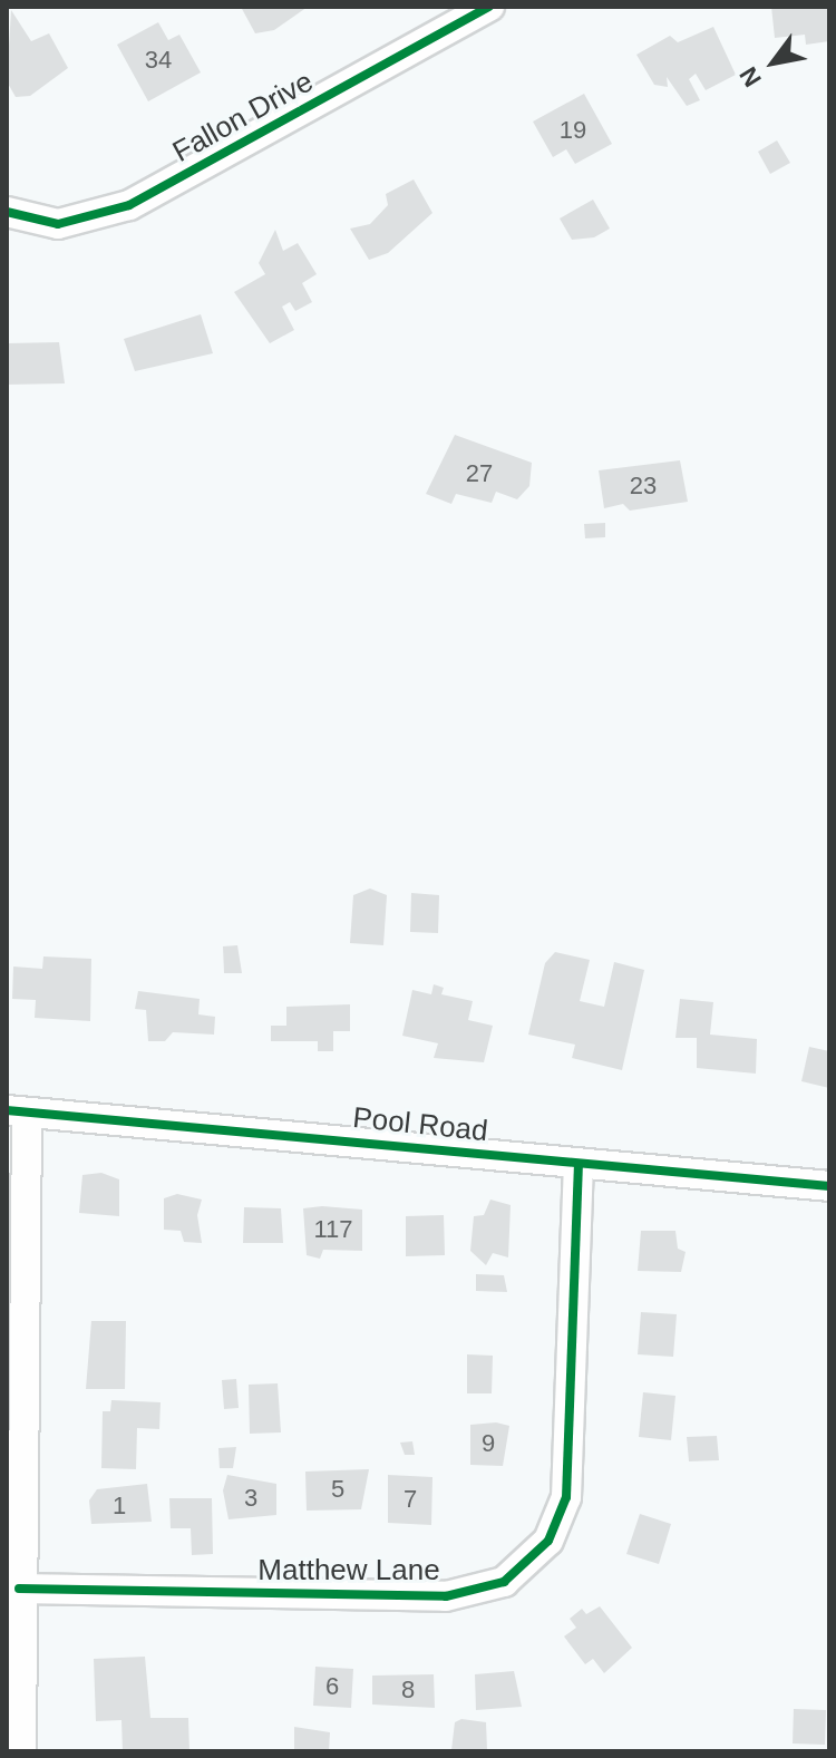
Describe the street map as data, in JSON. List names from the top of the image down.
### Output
{
  "streets": {
    "street": ["Fallon Drive", "Pool Road", "Matthew Lane"]
  },
  "crossings": [
    ["Pool Road", "Matthew Lane"]
  ],
  "house_numbers": [
    "34",
    "19",
    "27",
    "23",
    "117",
    "9",
    "5",
    "3",
    "7",
    "1",
    "6",
    "8"
  ],
  "north": "bottom left"
}
